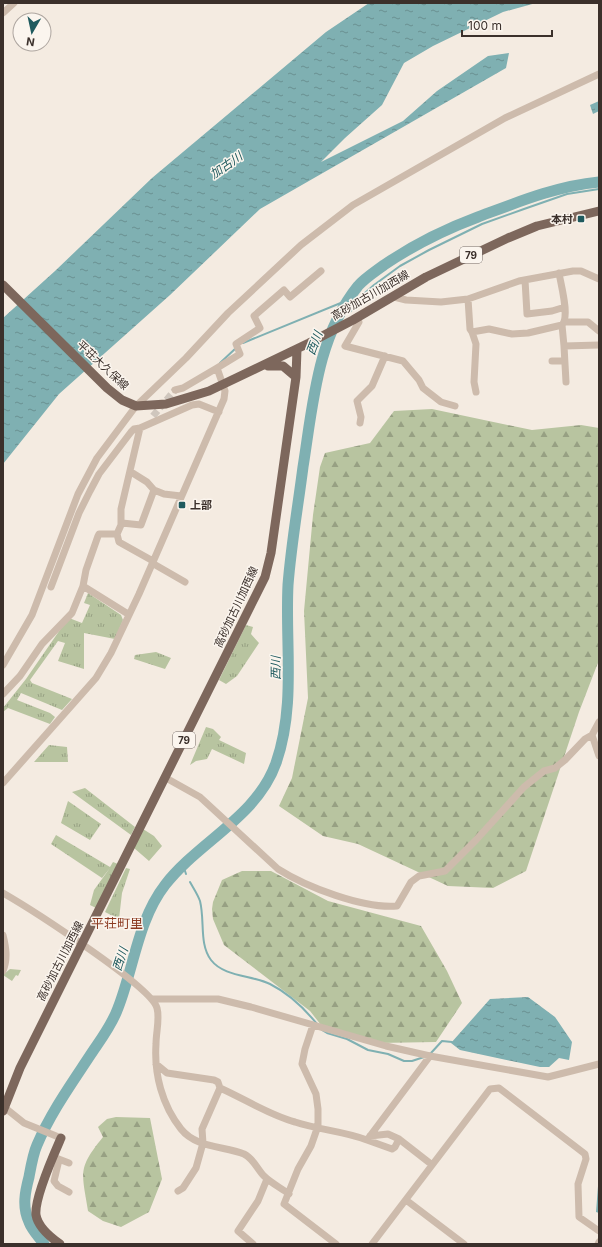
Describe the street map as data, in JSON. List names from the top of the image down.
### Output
{
  "streets": {
    "main road": ["79", "高砂加古川加西線", "平荘大久保線"]
  },
  "districts": ["平荘町里"],
  "water": ["加古川", "西川"],
  "places": {
    "transit": ["本村", "上部"]
  },
  "scale_bar": "100 m",
  "north": "bottom"
}
